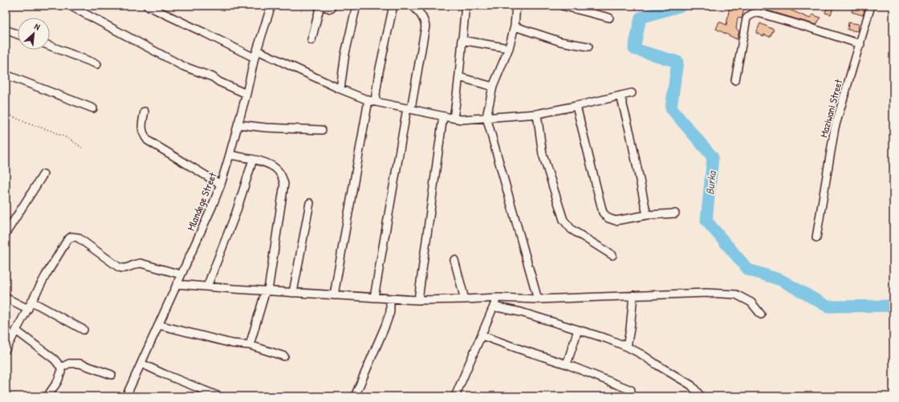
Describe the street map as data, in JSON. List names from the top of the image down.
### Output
{
  "streets": {
    "street": ["Maziwani Street", "Mlandege Street"]
  },
  "water": ["Burka"],
  "north": "top right"
}
